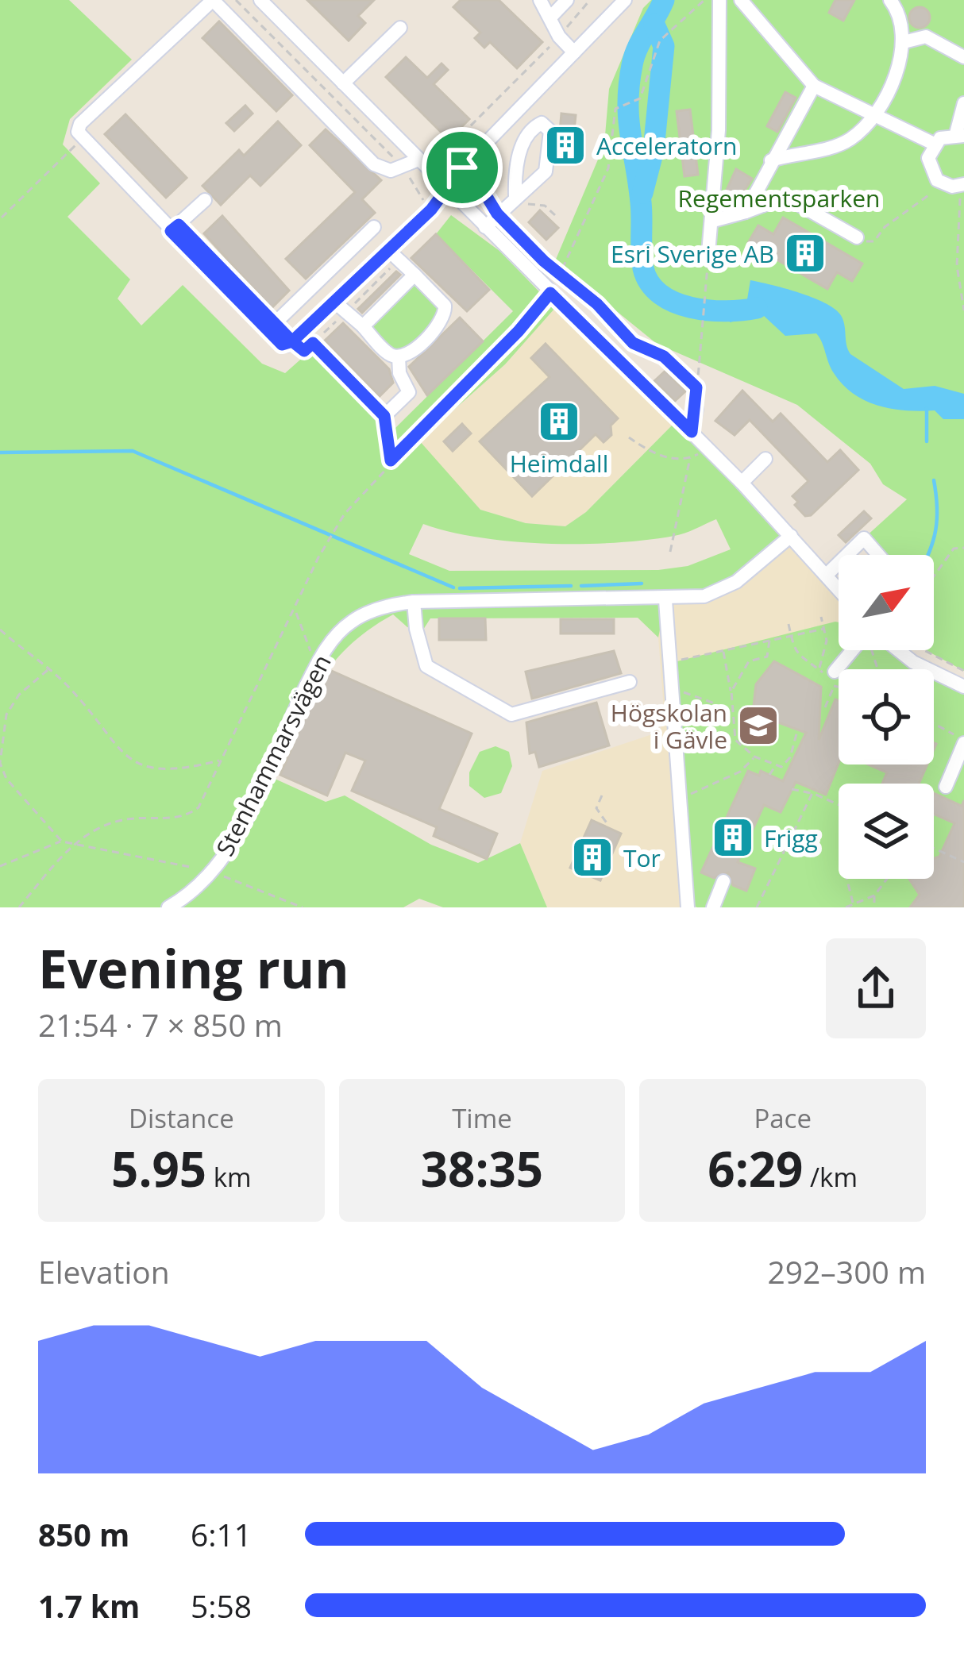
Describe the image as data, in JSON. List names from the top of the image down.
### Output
{
  "streets": {
    "street": ["Stenhammarsvägen"]
  },
  "parks": ["Regementsparken"],
  "places": {
    "building": [
      "Acceleratorn",
      "Esri Sverige AB",
      "Heimdall",
      "Frigg",
      "Tor"
    ],
    "school or university": ["Högskolan i Gävle"]
  },
  "north": "top right",
  "page": {
    "heading": ["Evening run", "21:54 · 7 × 850 m"],
    "stats": [
      ["Distance", "5.95 km"],
      ["Time", "38:35"],
      ["Pace", "6:29 /km"]
    ],
    "chart": ["Elevation", "292–300 m"],
    "list": [
      {
        "name": "850 m",
        "note": "6:11"
      },
      {
        "name": "1.7 km",
        "note": "5:58"
      }
    ]
  }
}
